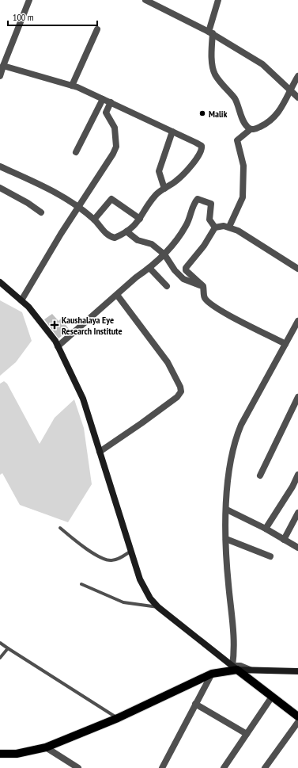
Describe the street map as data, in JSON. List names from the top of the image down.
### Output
{
  "places": {
    "other": ["Malik"],
    "health": ["Kaushalaya Eye Research Institute"]
  },
  "scale_bar": "100 m"
}
